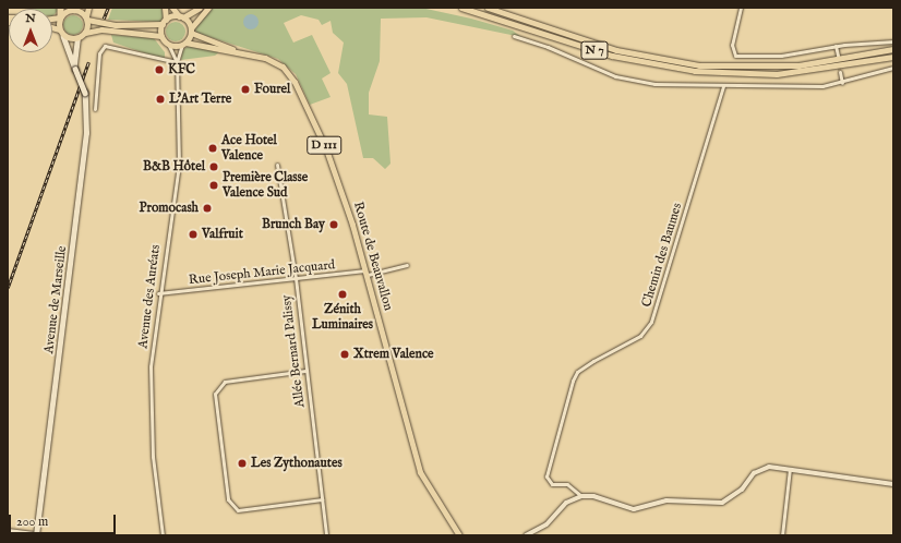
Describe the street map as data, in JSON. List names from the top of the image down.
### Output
{
  "streets": {
    "main road": [
      "N 7",
      "D 111",
      "Route de Beauvallon",
      "Avenue de Marseille"
    ],
    "street": [
      "Chemin des Baumes",
      "Rue Joseph Marie Jacquard",
      "Avenue des Auréats",
      "Allée Bernard Palissy"
    ]
  },
  "crossings": [
    ["D 111", "Route de Beauvallon"],
    ["D 111", "Avenue des Auréats"],
    ["Route de Beauvallon", "Rue Joseph Marie Jacquard"],
    ["Rue Joseph Marie Jacquard", "Avenue des Auréats"],
    ["Rue Joseph Marie Jacquard", "Allée Bernard Palissy"]
  ],
  "places": [
    "KFC",
    "Fourel",
    "L'Art Terre",
    "Ace Hotel Valence",
    "B&B Hôtel",
    "Première Classe Valence Sud",
    "Promocash",
    "Brunch Bay",
    "Valfruit",
    "Zénith Luminaires",
    "Xtrem Valence",
    "Les Zythonautes"
  ],
  "scale_bar": "200 m",
  "north": "top"
}
